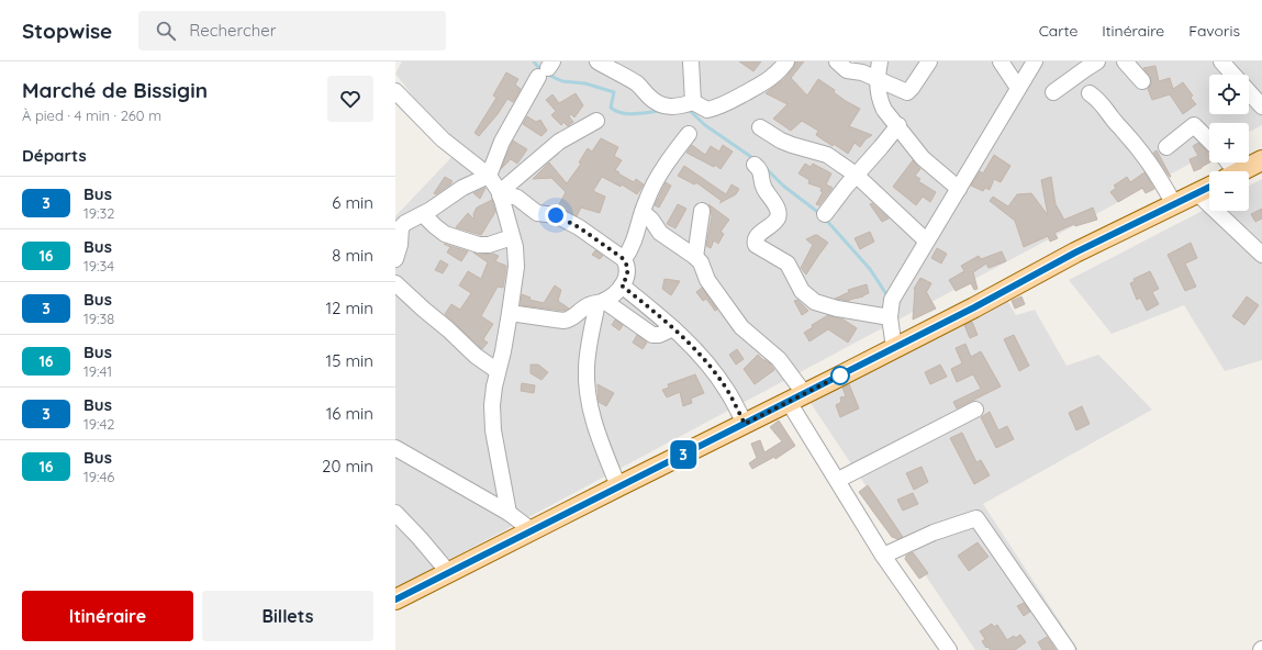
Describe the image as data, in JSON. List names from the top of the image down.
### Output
{
  "lines": ["bus line 3"],
  "page": {
    "header": "Stopwise",
    "search": "Rechercher",
    "nav": ["Carte", "Itinéraire", "Favoris"],
    "heading": [
      ["Marché de Bissigin", "À pied · 4 min · 260 m"],
      "Départs"
    ],
    "on_map": "3",
    "map_buttons": ["+", "−"],
    "list": [
      {
        "mark": "3",
        "name": "Bus",
        "note": "19:32",
        "value": "6 min"
      },
      {
        "mark": "16",
        "name": "Bus",
        "note": "19:34",
        "value": "8 min"
      },
      {
        "mark": "3",
        "name": "Bus",
        "note": "19:38",
        "value": "12 min"
      },
      {
        "mark": "16",
        "name": "Bus",
        "note": "19:41",
        "value": "15 min"
      },
      {
        "mark": "3",
        "name": "Bus",
        "note": "19:42",
        "value": "16 min"
      },
      {
        "mark": "16",
        "name": "Bus",
        "note": "19:46",
        "value": "20 min"
      }
    ],
    "buttons": ["Itinéraire", "Billets"]
  }
}
